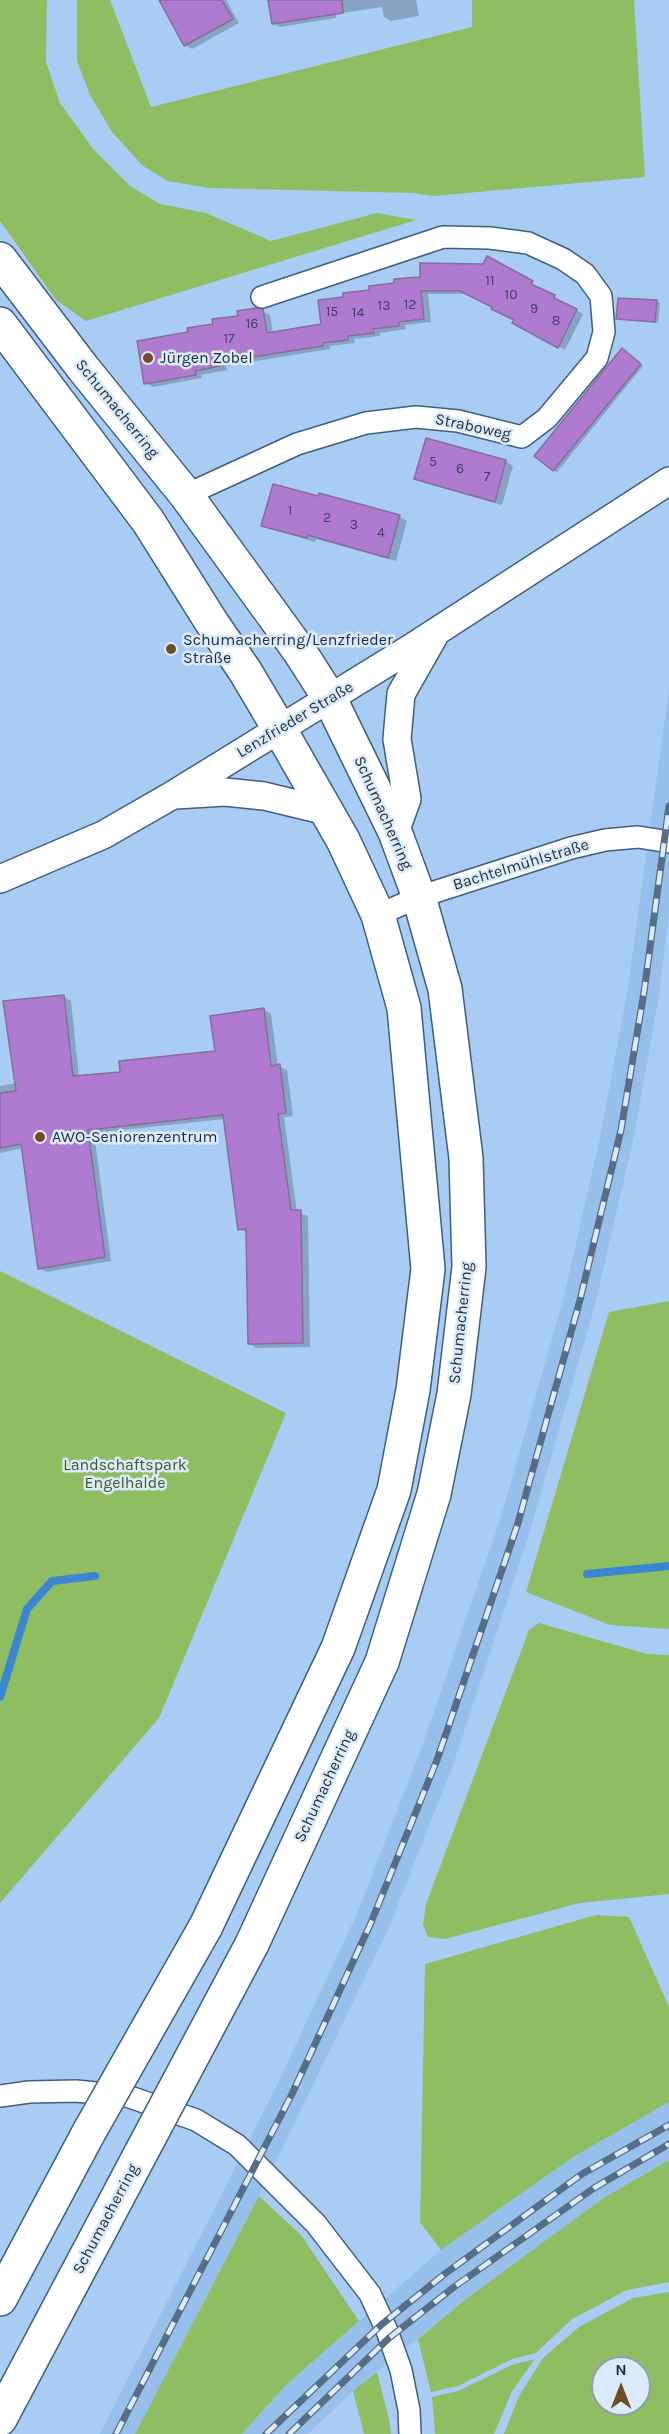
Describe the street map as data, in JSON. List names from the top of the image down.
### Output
{
  "streets": {
    "main road": ["Schumacherring"],
    "street": ["Straboweg", "Lenzfrieder Straße", "Bachtelmühlstraße"]
  },
  "crossings": [
    ["Schumacherring", "Straboweg"],
    ["Schumacherring", "Lenzfrieder Straße"],
    ["Schumacherring", "Bachtelmühlstraße"]
  ],
  "parks": ["Landschaftspark Engelhalde"],
  "places": ["Jürgen Zobel", "Schumacherring/Lenzfrieder Straße", "AWO-Seniorenzentrum"],
  "house_numbers": [
    "11",
    "10",
    "12",
    "13",
    "9",
    "15",
    "14",
    "8",
    "16",
    "17",
    "5",
    "6",
    "7",
    "1",
    "2",
    "3",
    "4"
  ],
  "north": "top"
}
